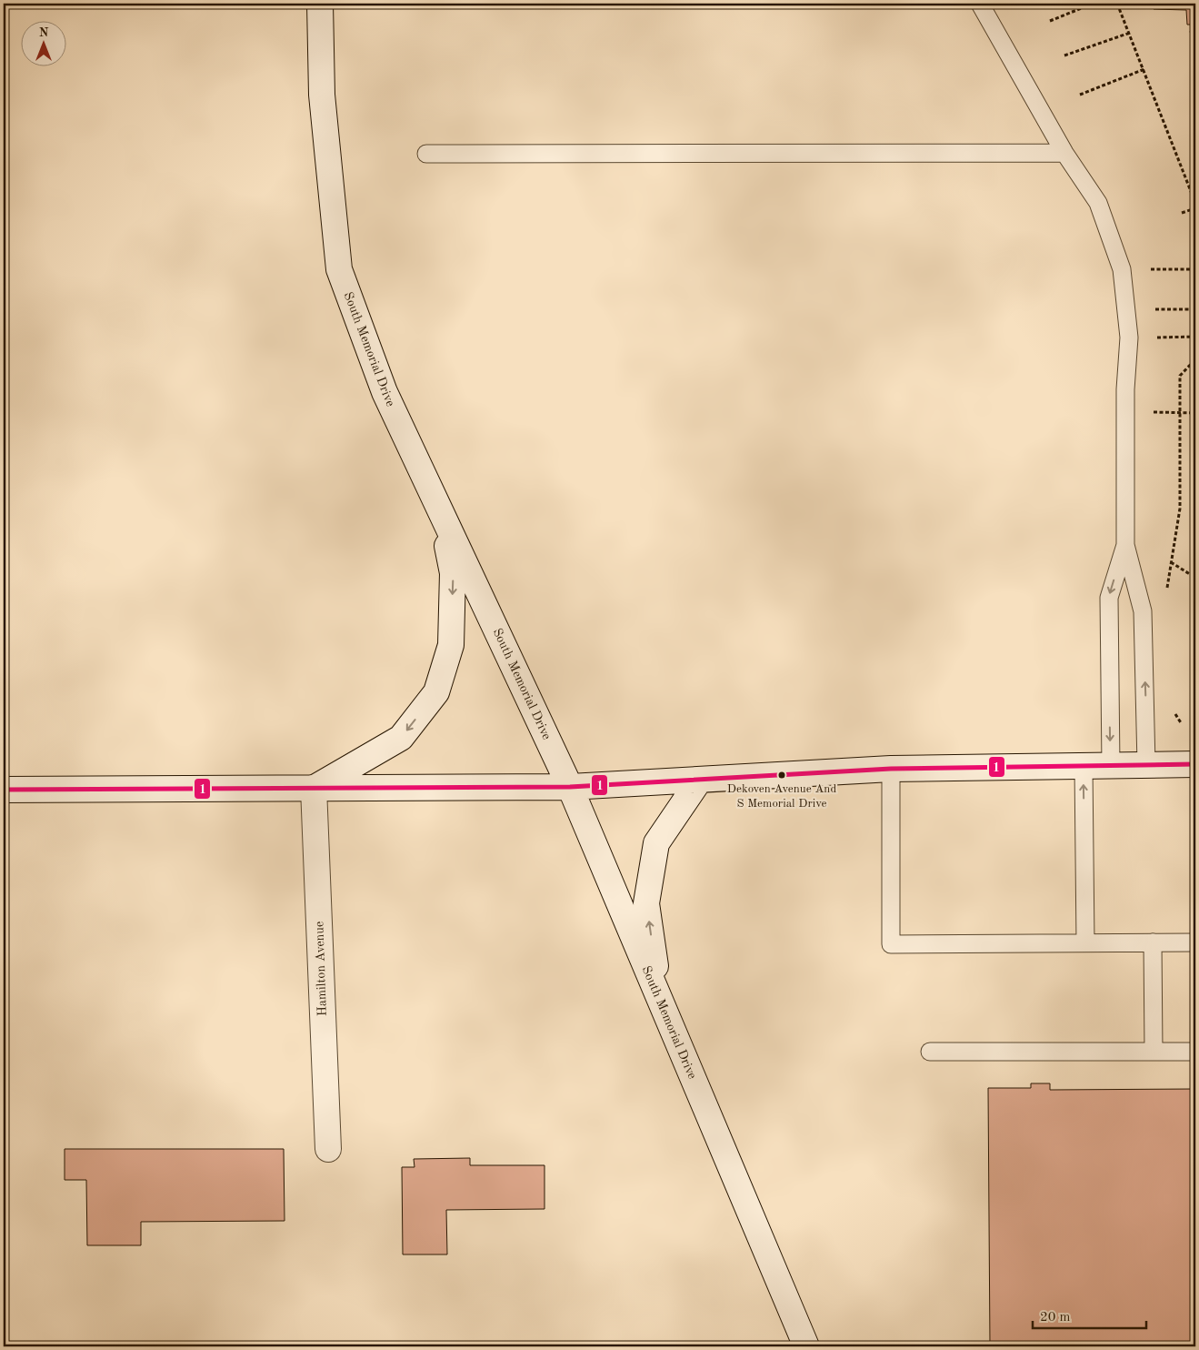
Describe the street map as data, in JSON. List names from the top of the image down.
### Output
{
  "streets": {
    "main road": ["South Memorial Drive", "Hamilton Avenue"]
  },
  "places": ["Dekoven Avenue And S Memorial Drive"],
  "lines": ["transit line 1"],
  "scale_bar": "20 m",
  "north": "top"
}
